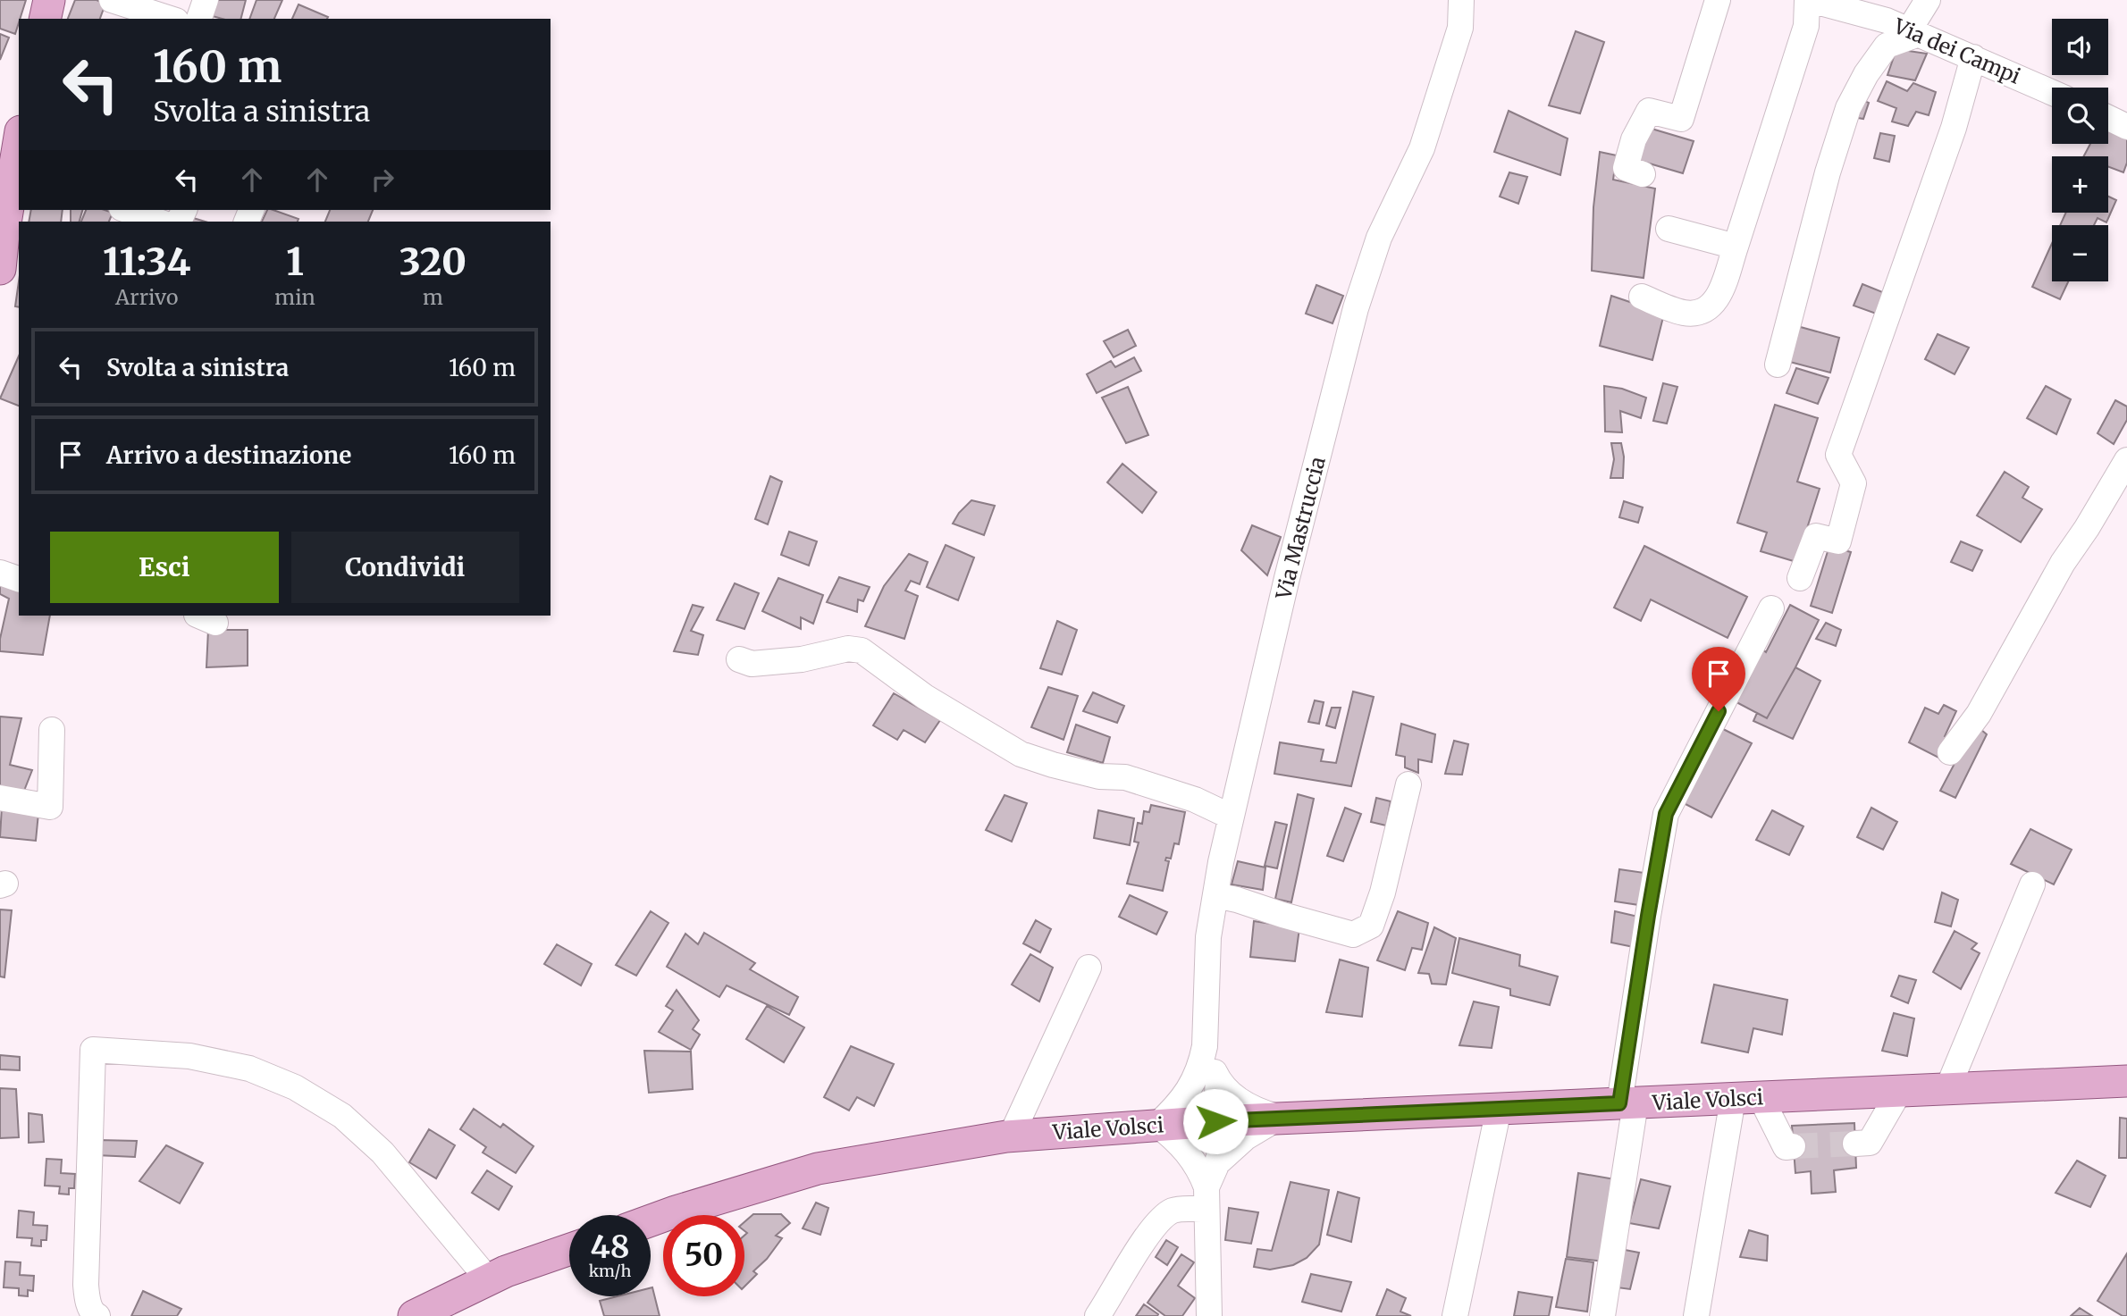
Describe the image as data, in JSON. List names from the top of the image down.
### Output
{
  "streets": {
    "main road": ["Viale Volsci"],
    "street": ["Via dei Campi", "Via Mastruccia"]
  },
  "page": {
    "map_buttons": ["+", "−"],
    "turn": ["160 m", "Svolta a sinistra"],
    "eta": [
      "11:34",
      "Arrivo",
      "1",
      "min",
      "320",
      "m"
    ],
    "list": [
      {
        "name": "Svolta a sinistra",
        "value": "160 m"
      },
      {
        "name": "Arrivo a destinazione",
        "value": "160 m"
      }
    ],
    "buttons": ["Esci", "Condividi"],
    "speed": "48 km/h",
    "limit": "50"
  }
}
